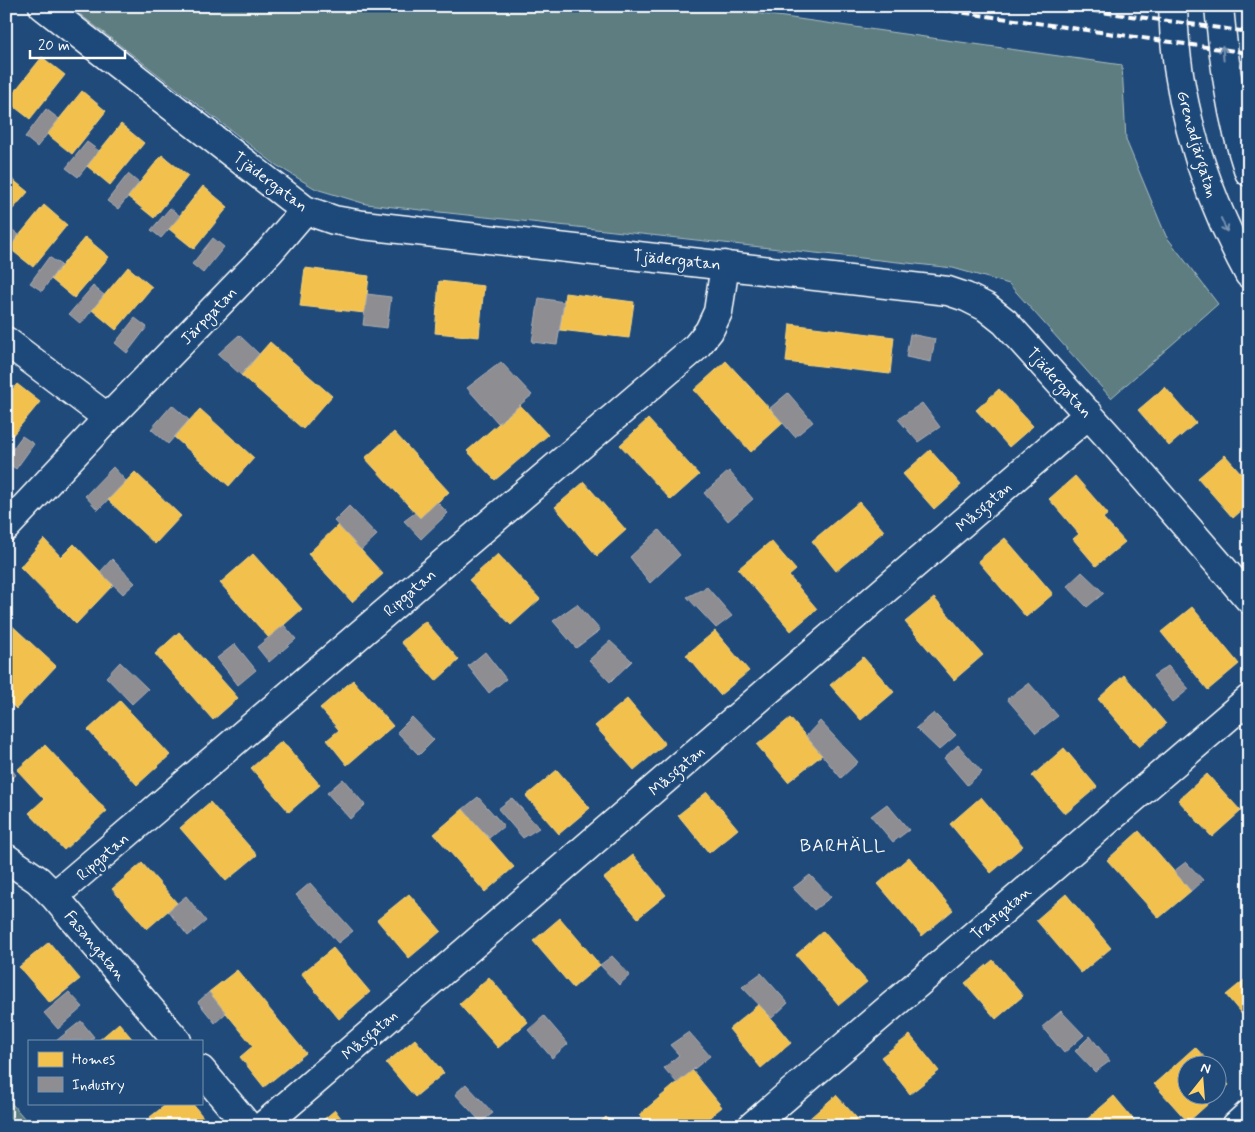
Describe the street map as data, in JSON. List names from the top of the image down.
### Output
{
  "streets": {
    "street": [
      "Grenadjärgatan",
      "Tjädergatan",
      "Järpgatan",
      "Måsgatan",
      "Ripgatan",
      "Trastgatan",
      "Fasangatan"
    ]
  },
  "crossings": [
    ["Tjädergatan", "Järpgatan"],
    ["Tjädergatan", "Måsgatan"],
    ["Tjädergatan", "Ripgatan"],
    ["Ripgatan", "Fasangatan"]
  ],
  "districts": ["BARHÄLL"],
  "legend": ["Homes", "Industry"],
  "scale_bar": "20 m",
  "north": "top"
}
